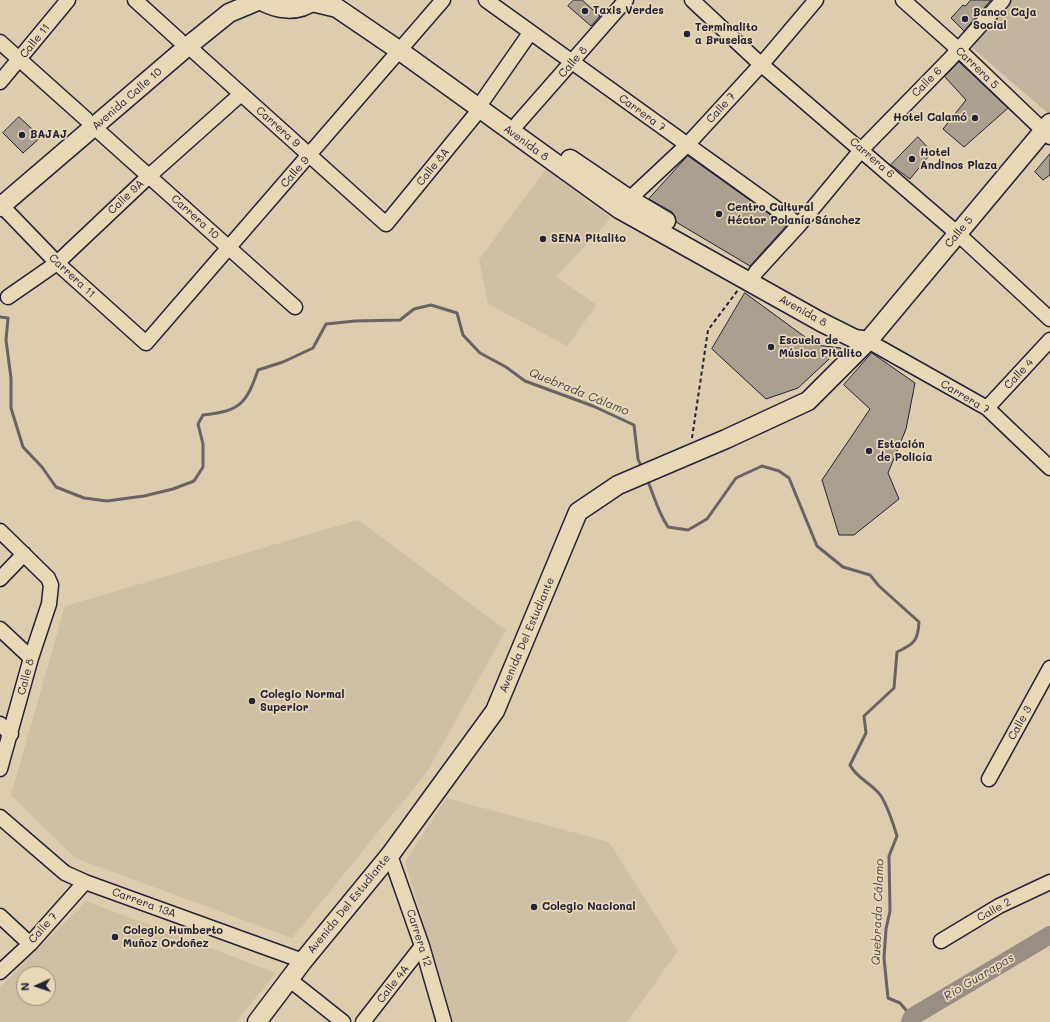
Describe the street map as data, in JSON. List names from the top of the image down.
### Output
{
  "streets": {
    "main road": [
      "Avenida Calle 10",
      "Avenida 8",
      "Calle 5",
      "Avenida Del Estudiante"
    ],
    "street": [
      "Calle 11",
      "Calle 8",
      "Carrera 5",
      "Calle 6",
      "Calle 7",
      "Carrera 7",
      "Carrera 9",
      "Carrera 6",
      "Calle 8A",
      "Calle 9",
      "Calle 9A",
      "Carrera 10",
      "Carrera 11",
      "Calle 4",
      "Calle 3",
      "Carrera 13A",
      "Calle 2",
      "Carrera 12",
      "Calle 4A"
    ]
  },
  "crossings": [
    ["Calle 11", "Carrera 10"],
    ["Calle 8", "Carrera 7"],
    ["Calle 8", "Avenida 8"],
    ["Carrera 5", "Calle 6"],
    ["Carrera 5", "Calle 5"],
    ["Calle 6", "Carrera 7"],
    ["Calle 6", "Avenida 8"],
    ["Calle 6", "Carrera 6"],
    ["Avenida Calle 10", "Carrera 9"],
    ["Avenida Calle 10", "Carrera 10"],
    ["Avenida Calle 10", "Carrera 11"],
    ["Calle 7", "Carrera 7"],
    ["Calle 7", "Avenida 8"],
    ["Calle 7", "Carrera 6"],
    ["Calle 7", "Carrera 13A"],
    ["Carrera 7", "Avenida 8"],
    ["Carrera 7", "Calle 8A"],
    ["Carrera 7", "Calle 5"],
    ["Carrera 7", "Calle 4"],
    ["Carrera 7", "Avenida Del Estudiante"],
    ["Carrera 9", "Calle 8A"],
    ["Carrera 9", "Calle 9"],
    ["Carrera 9", "Calle 9A"],
    ["Avenida 8", "Calle 8A"],
    ["Avenida 8", "Calle 9"],
    ["Avenida 8", "Calle 5"],
    ["Avenida 8", "Avenida Del Estudiante"],
    ["Carrera 6", "Calle 5"],
    ["Calle 9", "Carrera 10"],
    ["Calle 9", "Carrera 11"],
    ["Calle 9A", "Carrera 10"],
    ["Calle 9A", "Carrera 11"],
    ["Calle 5", "Avenida Del Estudiante"],
    ["Avenida Del Estudiante", "Carrera 13A"],
    ["Avenida Del Estudiante", "Carrera 12"],
    ["Carrera 12", "Calle 4A"]
  ],
  "water": ["Quebrada Cálamo", "Río Guarapas"],
  "places": [
    "Taxis Verdes",
    "Banco Caja Social",
    "Terminalito a Bruselas",
    "Hotel Calamó",
    "BAJAJ",
    "Hotel Andinos Plaza",
    "Centro Cultural Héctor Polanía Sánchez",
    "SENA Pitalito",
    "Escuela de Música Pitalito",
    "Estación de Policía",
    "Colegio Normal Superior",
    "Colegio Nacional",
    "Colegio Humberto Muñoz Ordoñez"
  ],
  "north": "left"
}
